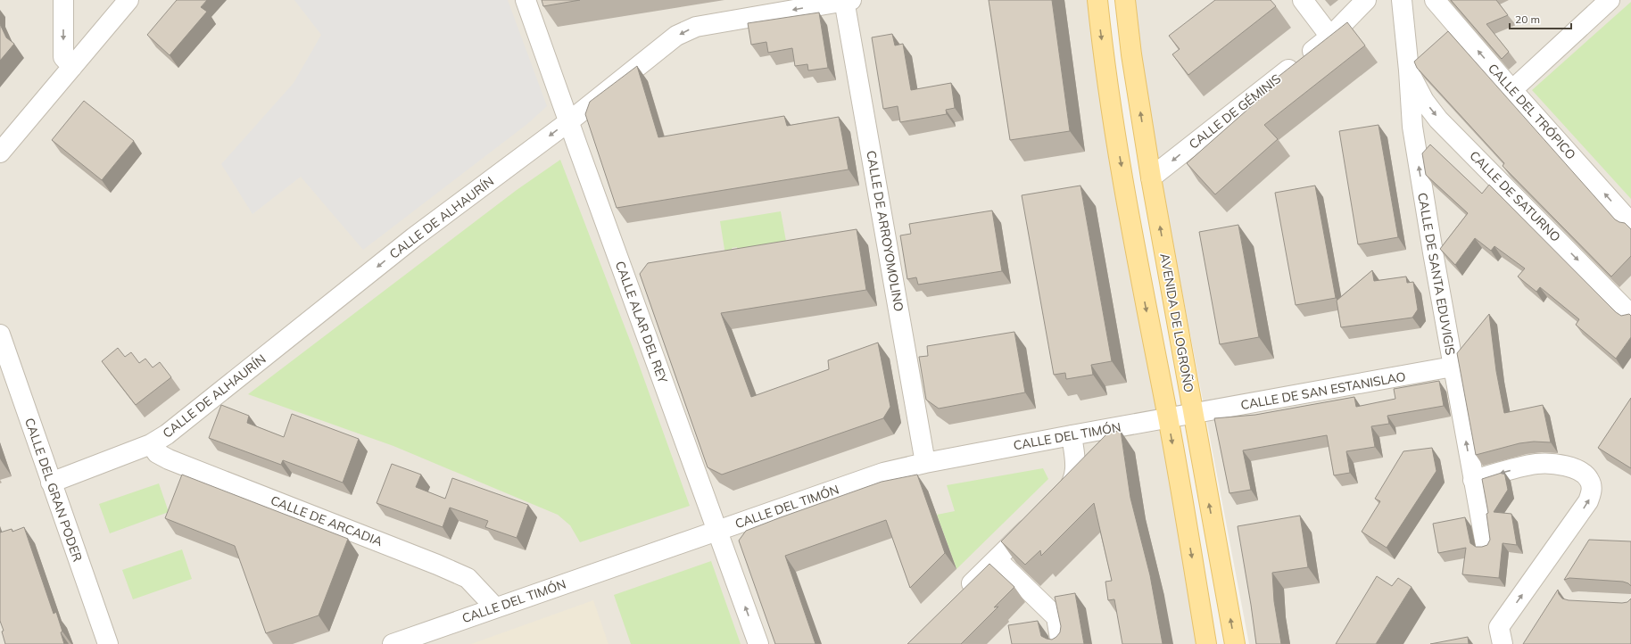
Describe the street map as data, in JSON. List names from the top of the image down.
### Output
{
  "streets": {
    "main road": ["AVENIDA DE LOGROÑO"],
    "street": [
      "CALLE DE GÉMINIS",
      "CALLE DEL TRÓPICO",
      "CALLE DE SATURNO",
      "CALLE DE ALHAURÍN",
      "CALLE DE ARROYOMOLINO",
      "CALLE DE SANTA EDUVIGIS",
      "CALLE ALAR DEL REY",
      "CALLE DE SAN ESTANISLAO",
      "CALLE DEL TIMÓN",
      "CALLE DEL GRAN PODER",
      "CALLE DE ARCADIA"
    ]
  },
  "crossings": [
    ["CALLE DE GÉMINIS", "AVENIDA DE LOGROÑO"],
    ["CALLE DE SATURNO", "CALLE DE SANTA EDUVIGIS"],
    ["CALLE DE ALHAURÍN", "CALLE DE ARROYOMOLINO"],
    ["CALLE DE ALHAURÍN", "CALLE ALAR DEL REY"],
    ["CALLE DE ALHAURÍN", "CALLE DEL GRAN PODER"],
    ["CALLE DE ALHAURÍN", "CALLE DE ARCADIA"],
    ["CALLE DE ARROYOMOLINO", "CALLE DEL TIMÓN"],
    ["CALLE DE SANTA EDUVIGIS", "CALLE DE SAN ESTANISLAO"],
    ["CALLE ALAR DEL REY", "CALLE DEL TIMÓN"],
    ["AVENIDA DE LOGROÑO", "CALLE DE SAN ESTANISLAO"],
    ["AVENIDA DE LOGROÑO", "CALLE DEL TIMÓN"],
    ["CALLE DE SAN ESTANISLAO", "CALLE DEL TIMÓN"],
    ["CALLE DEL TIMÓN", "CALLE DE ARCADIA"]
  ],
  "one_way": [
    "CALLE DE GÉMINIS",
    "CALLE DEL TRÓPICO",
    "CALLE DE SATURNO",
    "CALLE DE ALHAURÍN",
    "CALLE DE SANTA EDUVIGIS"
  ],
  "scale_bar": "20 m"
}
